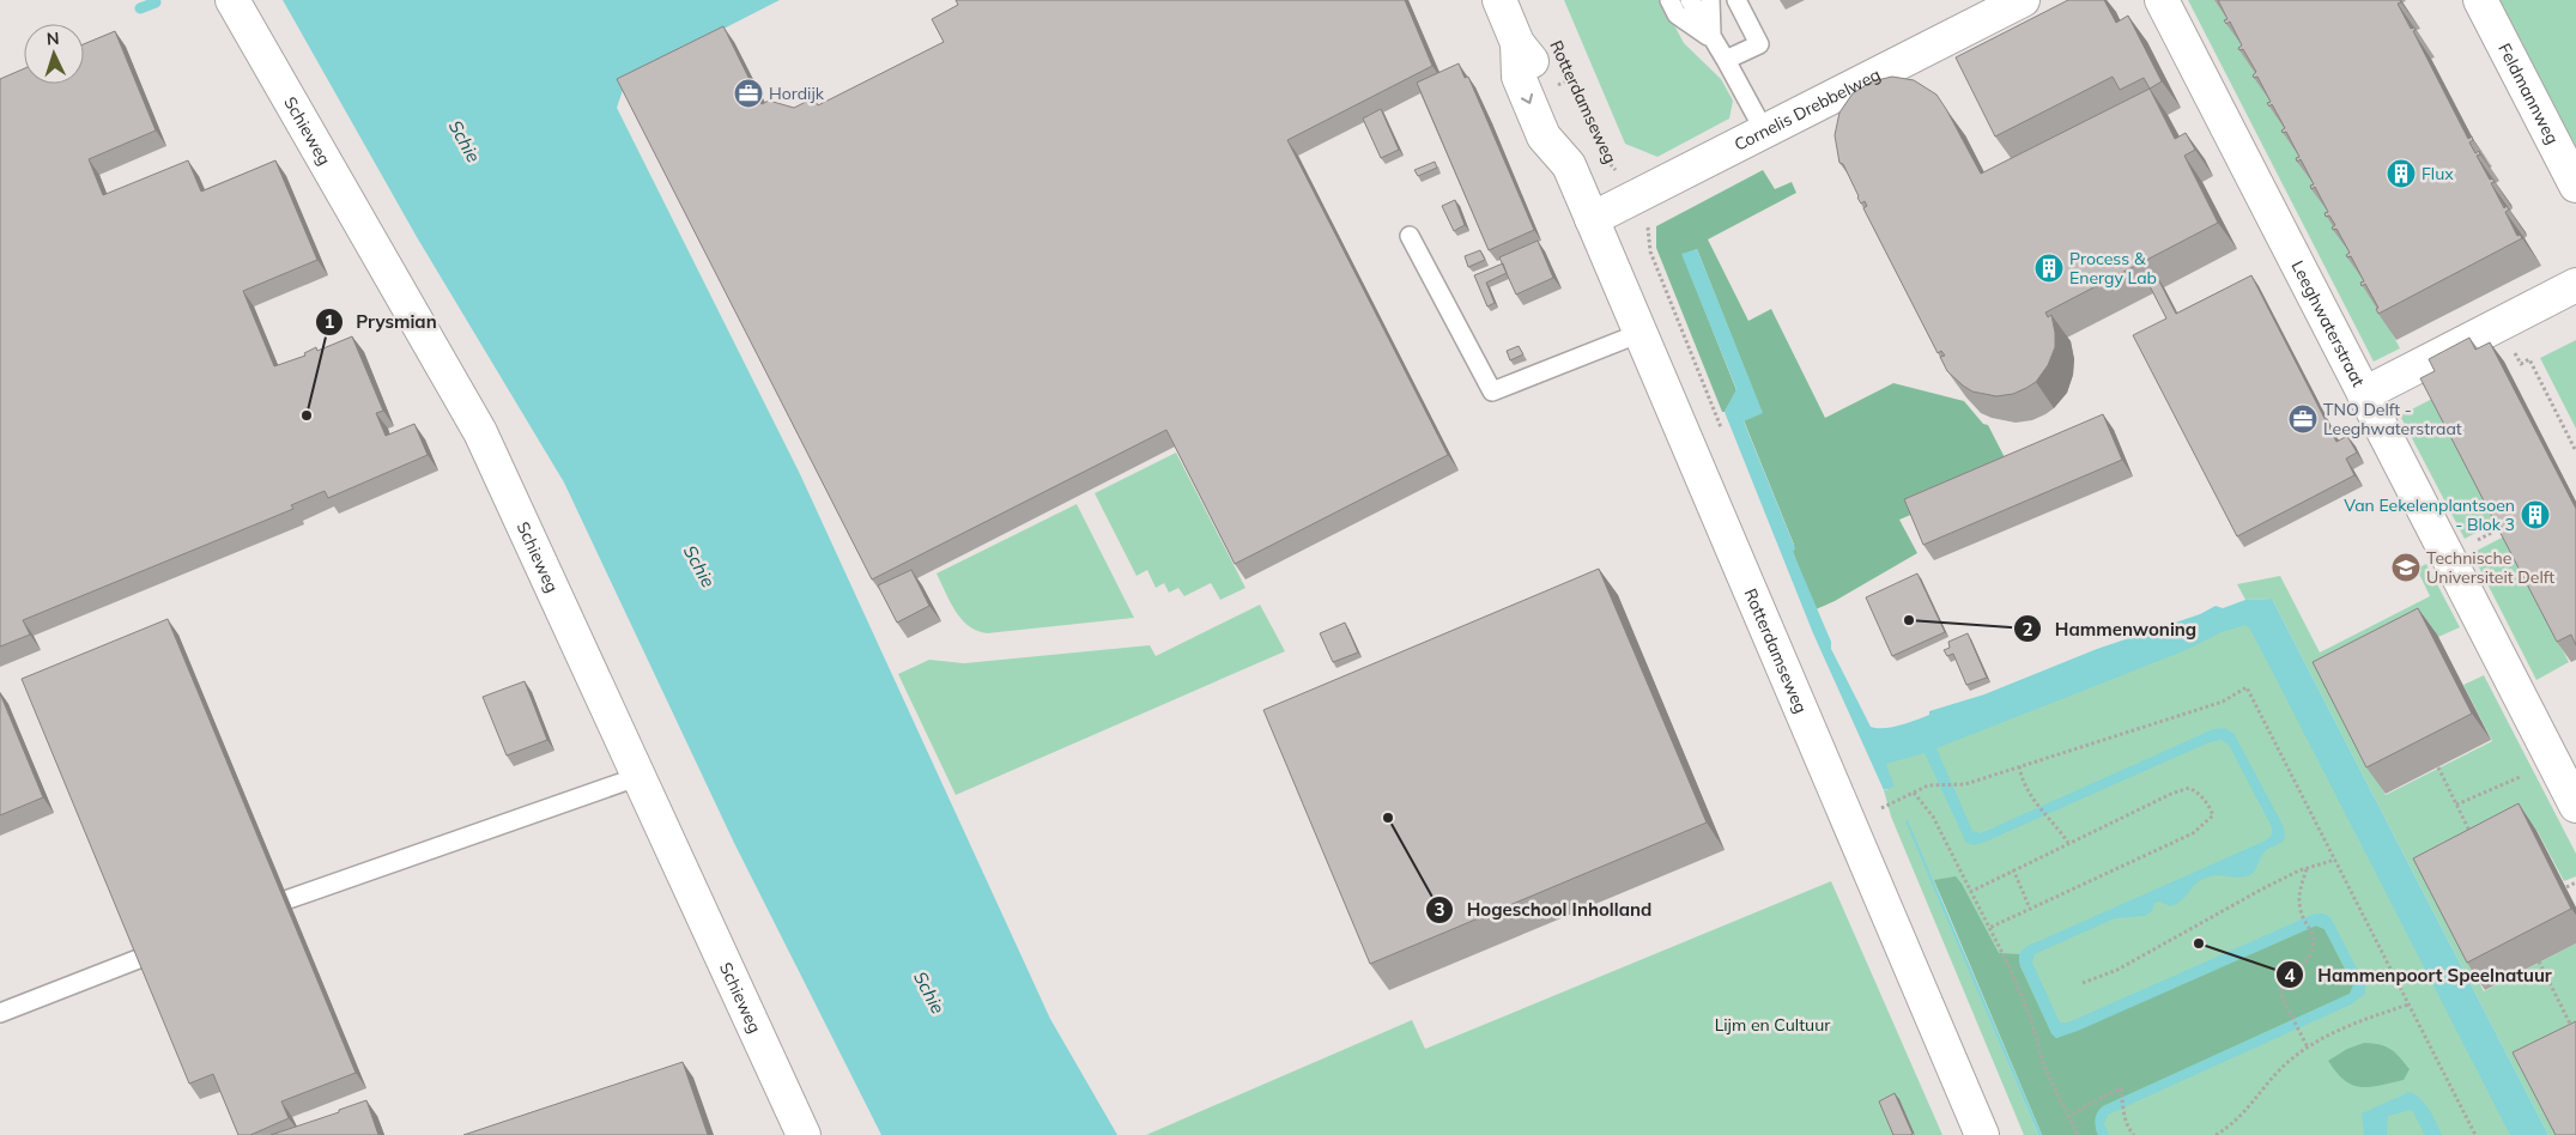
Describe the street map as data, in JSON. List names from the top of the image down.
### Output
{
  "streets": {
    "street": [
      "Feldmannweg",
      "Rotterdamseweg",
      "Cornelis Drebbelweg",
      "Schieweg",
      "Leeghwaterstraat"
    ]
  },
  "crossings": [
    ["Rotterdamseweg", "Cornelis Drebbelweg"]
  ],
  "water": ["Schie"],
  "parks": ["Lijm en Cultuur"],
  "places": {
    "office": ["Hordijk", "TNO Delft - Leeghwaterstraat"],
    "building": ["Flux", "Process & Energy Lab", "Van Eekelenplantsoen - Blok 3"],
    "other": [
      "Prysmian",
      "Hammenwoning",
      "Hogeschool Inholland",
      "Hammenpoort Speelnatuur"
    ],
    "school or university": ["Technische Universiteit Delft"]
  },
  "north": "top"
}
